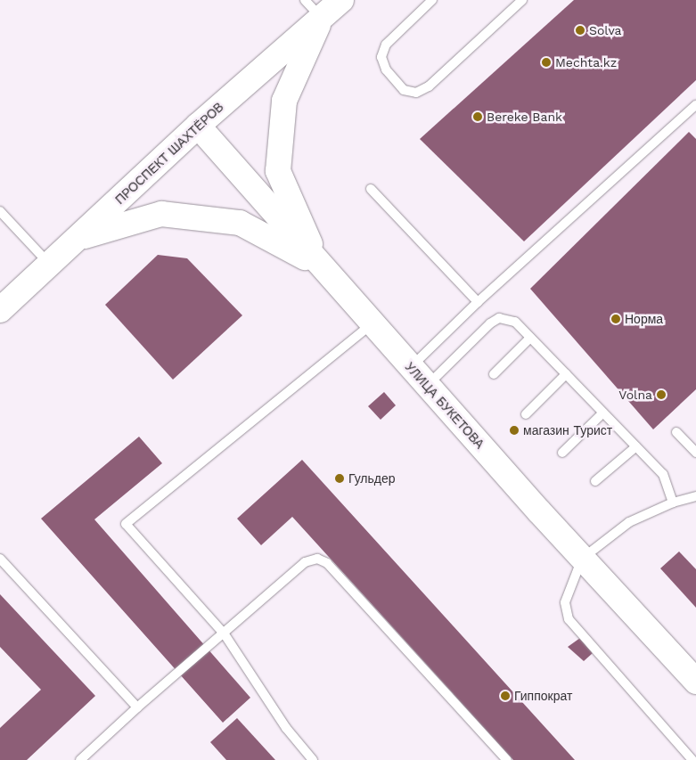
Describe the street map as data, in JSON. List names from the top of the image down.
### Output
{
  "streets": {
    "street": ["ПРОСПЕКТ ШАХТЁРОВ", "УЛИЦА БУКЕТОВА"]
  },
  "crossings": [
    ["ПРОСПЕКТ ШАХТЁРОВ", "УЛИЦА БУКЕТОВА"]
  ],
  "places": [
    "Solva",
    "Mechta.kz",
    "Bereke Bank",
    "Норма",
    "Volna",
    "магазин Турист",
    "Гульдер",
    "Гиппократ"
  ]
}
